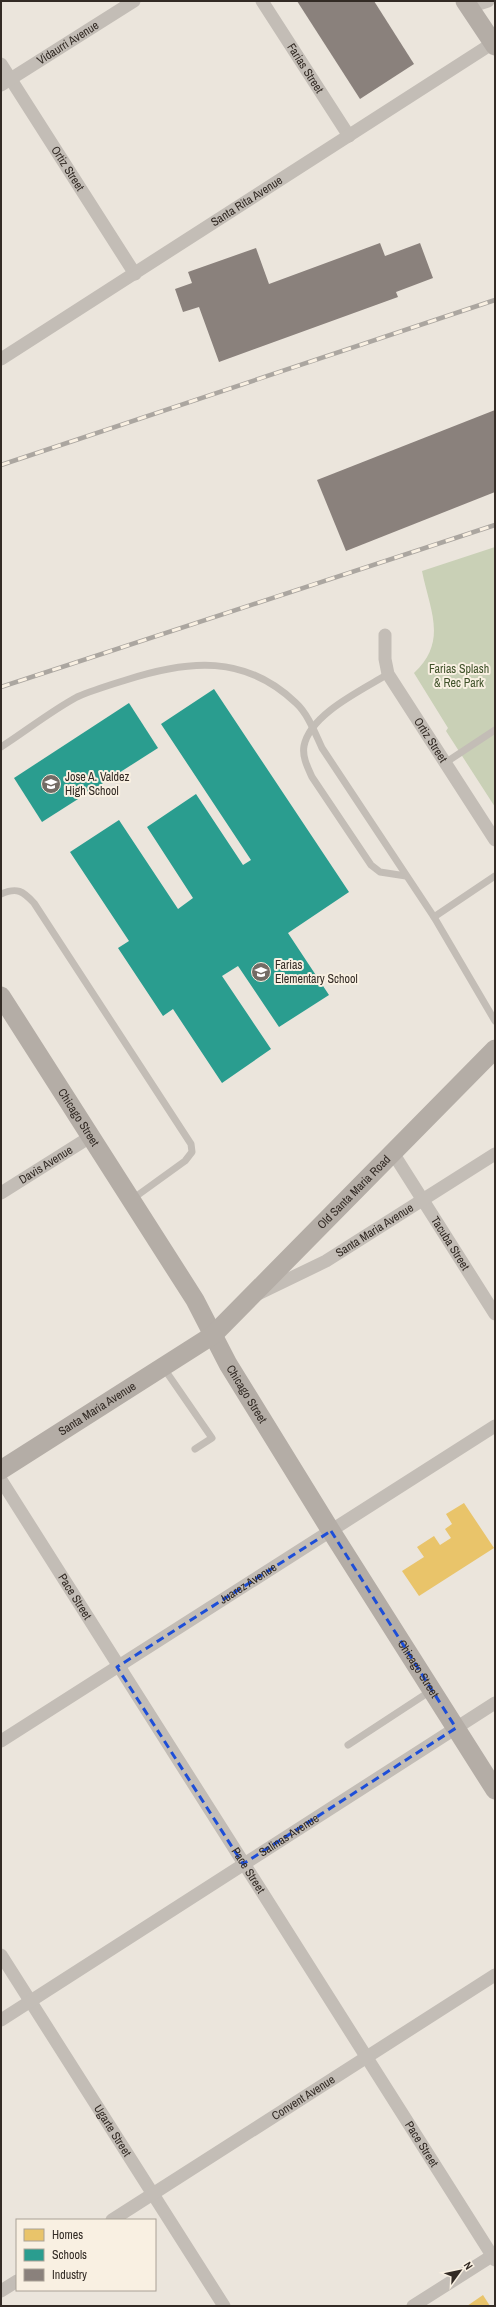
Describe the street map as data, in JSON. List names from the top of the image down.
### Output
{
  "streets": {
    "street": [
      "Vidaurri Avenue",
      "Farias Street",
      "Ortiz Street",
      "Santa Rita Avenue",
      "Chicago Street",
      "Davis Avenue",
      "Old Santa Maria Road",
      "Santa Maria Avenue",
      "Tacuba Street",
      "Juarez Avenue",
      "Pace Street",
      "Salinas Avenue",
      "Convent Avenue",
      "Ugarte Street"
    ]
  },
  "crossings": [
    ["Vidaurri Avenue", "Ortiz Street"],
    ["Farias Street", "Santa Rita Avenue"],
    ["Ortiz Street", "Santa Rita Avenue"],
    ["Chicago Street", "Davis Avenue"],
    ["Chicago Street", "Old Santa Maria Road"],
    ["Chicago Street", "Santa Maria Avenue"],
    ["Chicago Street", "Juarez Avenue"],
    ["Chicago Street", "Salinas Avenue"],
    ["Old Santa Maria Road", "Santa Maria Avenue"],
    ["Old Santa Maria Road", "Tacuba Street"],
    ["Santa Maria Avenue", "Tacuba Street"],
    ["Juarez Avenue", "Pace Street"],
    ["Pace Street", "Salinas Avenue"],
    ["Pace Street", "Convent Avenue"],
    ["Salinas Avenue", "Ugarte Street"],
    ["Convent Avenue", "Ugarte Street"]
  ],
  "parks": ["Farias Splash & Rec Park"],
  "places": {
    "school or university": ["Jose A. Valdez High School", "Farias Elementary School"]
  },
  "legend": ["Homes", "Schools", "Industry"],
  "north": "top right"
}
